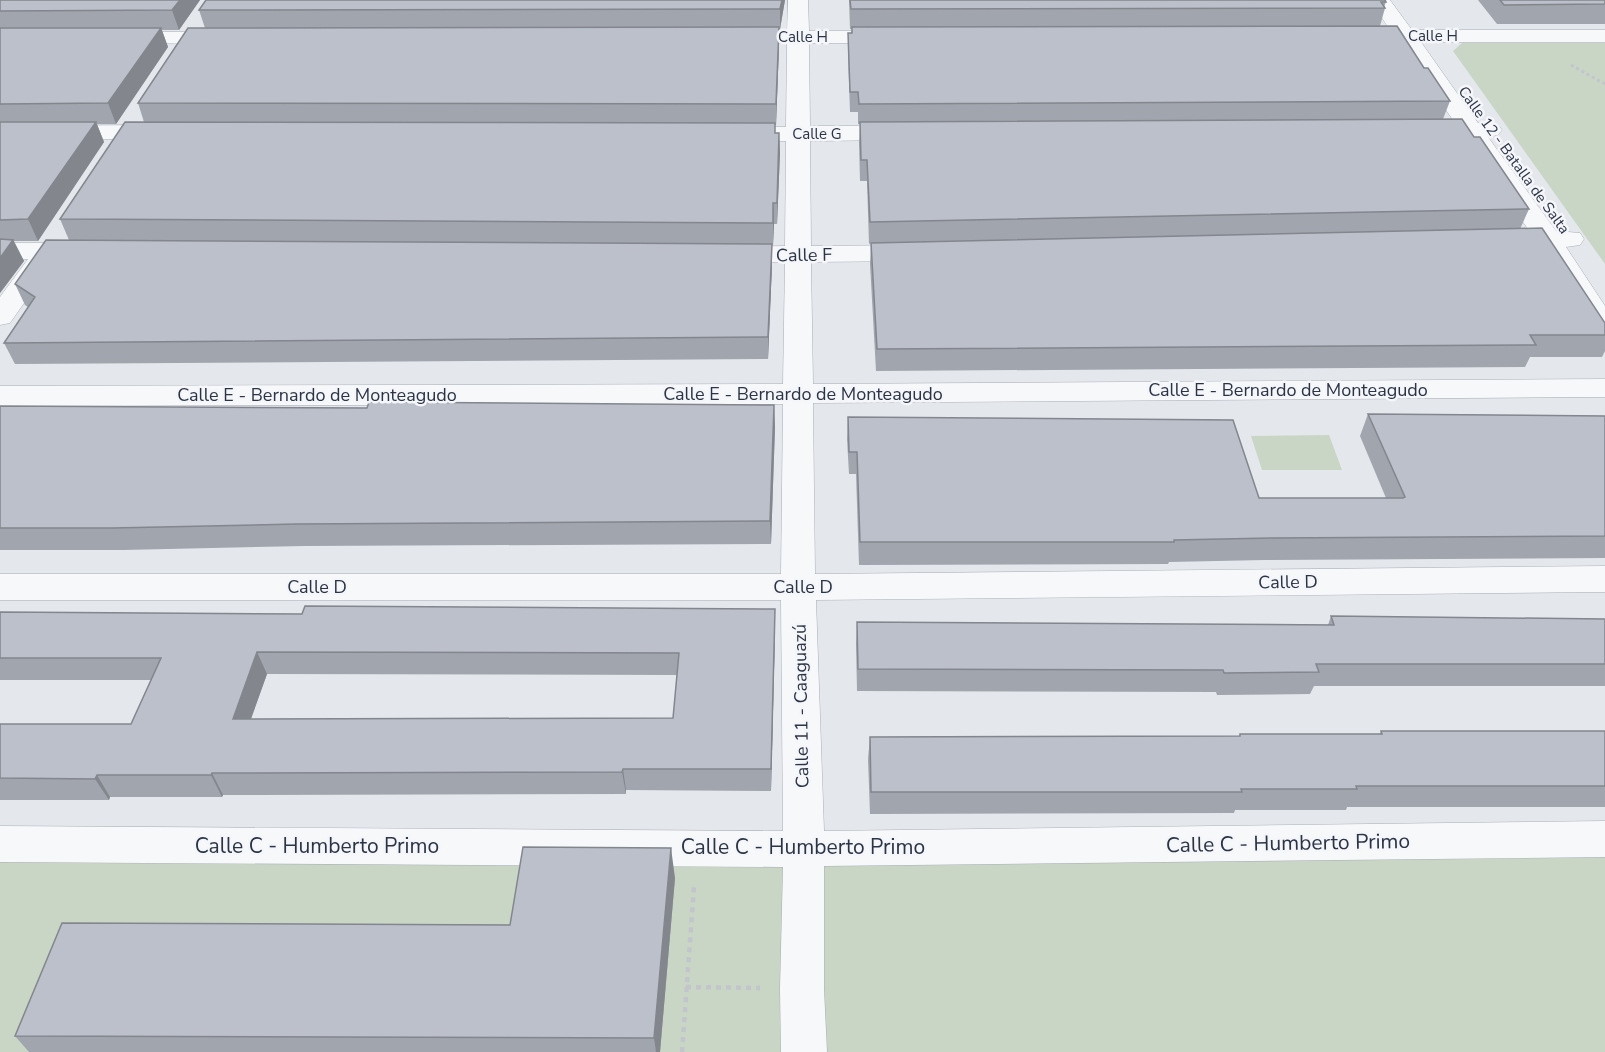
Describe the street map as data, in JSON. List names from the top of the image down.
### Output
{
  "streets": {
    "street": [
      "Calle H",
      "Calle G",
      "Calle 12 - Batalla de Salta",
      "Calle F",
      "Calle E - Bernardo de Monteagudo",
      "Calle D",
      "Calle 11 - Caaguazú",
      "Calle C - Humberto Primo"
    ]
  },
  "crossings": [
    ["Calle H", "Calle 12 - Batalla de Salta"],
    ["Calle H", "Calle 11 - Caaguazú"],
    ["Calle G", "Calle 11 - Caaguazú"],
    ["Calle F", "Calle 11 - Caaguazú"],
    ["Calle E - Bernardo de Monteagudo", "Calle 11 - Caaguazú"],
    ["Calle D", "Calle 11 - Caaguazú"],
    ["Calle 11 - Caaguazú", "Calle C - Humberto Primo"]
  ]
}
